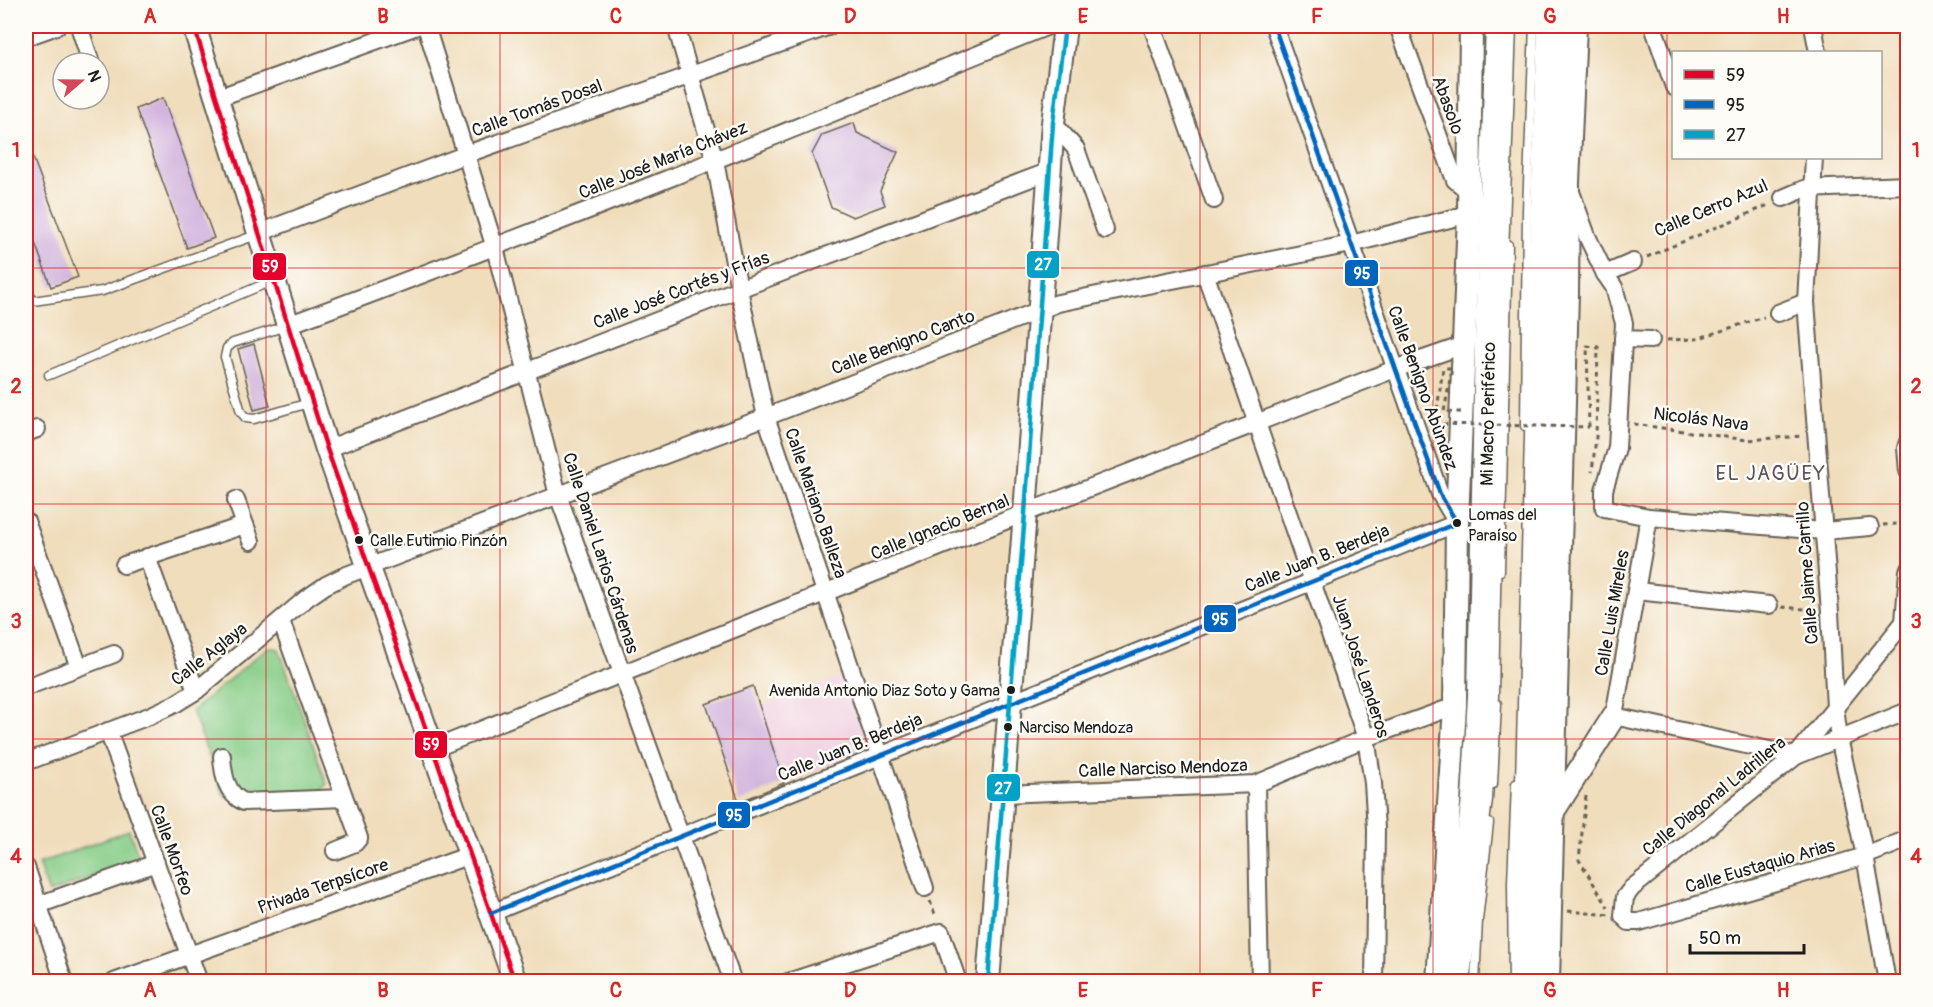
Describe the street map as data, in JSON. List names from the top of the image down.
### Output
{
  "streets": {
    "street": [
      "Abasolo",
      "Calle Tomás Dosal",
      "Calle José María Chávez",
      "Calle Cerro Azul",
      "Calle José Cortés y Frías",
      "Calle Benigno Canto",
      "Calle Benigno Abùndez",
      "Calle Mariano Balleza",
      "Calle Ignacio Bernal",
      "Calle Daniel Larios Cárdenas",
      "Calle Juan B. Berdeja",
      "Calle Jaime Carrillo",
      "Calle Luis Mireles",
      "Calle Aglaya",
      "Juan José Landeros",
      "Calle Narciso Mendoza",
      "Calle Diagonal Ladrillera",
      "Calle Morfeo",
      "Calle Eustaquio Arias",
      "Privada Terpsícore"
    ],
    "lane": ["Mi Macro Periférico"],
    "path": ["Nicolás Nava"]
  },
  "crossings": [
    ["Abasolo", "Calle Benigno Canto"],
    ["Calle Tomás Dosal", "Calle Mariano Balleza"],
    ["Calle Tomás Dosal", "Calle Daniel Larios Cárdenas"],
    ["Calle José María Chávez", "Calle Mariano Balleza"],
    ["Calle José María Chávez", "Calle Daniel Larios Cárdenas"],
    ["Calle Cerro Azul", "Calle Jaime Carrillo"],
    ["Calle José Cortés y Frías", "Calle Mariano Balleza"],
    ["Calle José Cortés y Frías", "Calle Daniel Larios Cárdenas"],
    ["Calle Benigno Canto", "Calle Benigno Abùndez"],
    ["Calle Benigno Canto", "Calle Mariano Balleza"],
    ["Calle Benigno Canto", "Calle Daniel Larios Cárdenas"],
    ["Calle Benigno Canto", "Calle Aglaya"],
    ["Calle Benigno Canto", "Juan José Landeros"],
    ["Calle Benigno Abùndez", "Calle Ignacio Bernal"],
    ["Calle Benigno Abùndez", "Calle Juan B. Berdeja"],
    ["Nicolás Nava", "Calle Jaime Carrillo"],
    ["Calle Mariano Balleza", "Calle Ignacio Bernal"],
    ["Calle Mariano Balleza", "Calle Juan B. Berdeja"],
    ["Calle Ignacio Bernal", "Calle Daniel Larios Cárdenas"],
    ["Calle Ignacio Bernal", "Juan José Landeros"],
    ["Calle Daniel Larios Cárdenas", "Calle Juan B. Berdeja"],
    ["Calle Juan B. Berdeja", "Juan José Landeros"],
    ["Calle Jaime Carrillo", "Calle Diagonal Ladrillera"],
    ["Calle Jaime Carrillo", "Calle Eustaquio Arias"],
    ["Calle Aglaya", "Calle Morfeo"],
    ["Juan José Landeros", "Calle Narciso Mendoza"],
    ["Calle Diagonal Ladrillera", "Calle Eustaquio Arias"],
    ["Calle Morfeo", "Privada Terpsícore"]
  ],
  "districts": ["EL JAGÜEY"],
  "places": [
    "Lomas del Paraíso",
    "Calle Eutimio Pinzón",
    "Avenida Antonio Diaz Soto y Gama",
    "Narciso Mendoza"
  ],
  "lines": ["transit line 59", "transit line 95", "transit line 27"],
  "legend": ["59", "95", "27"],
  "scale_bar": "50 m",
  "north": "right",
  "grid": {
    "columns": [
      "A",
      "B",
      "C",
      "D",
      "E",
      "F",
      "G",
      "H"
    ],
    "rows": [
      "1",
      "2",
      "3",
      "4"
    ]
  }
}
